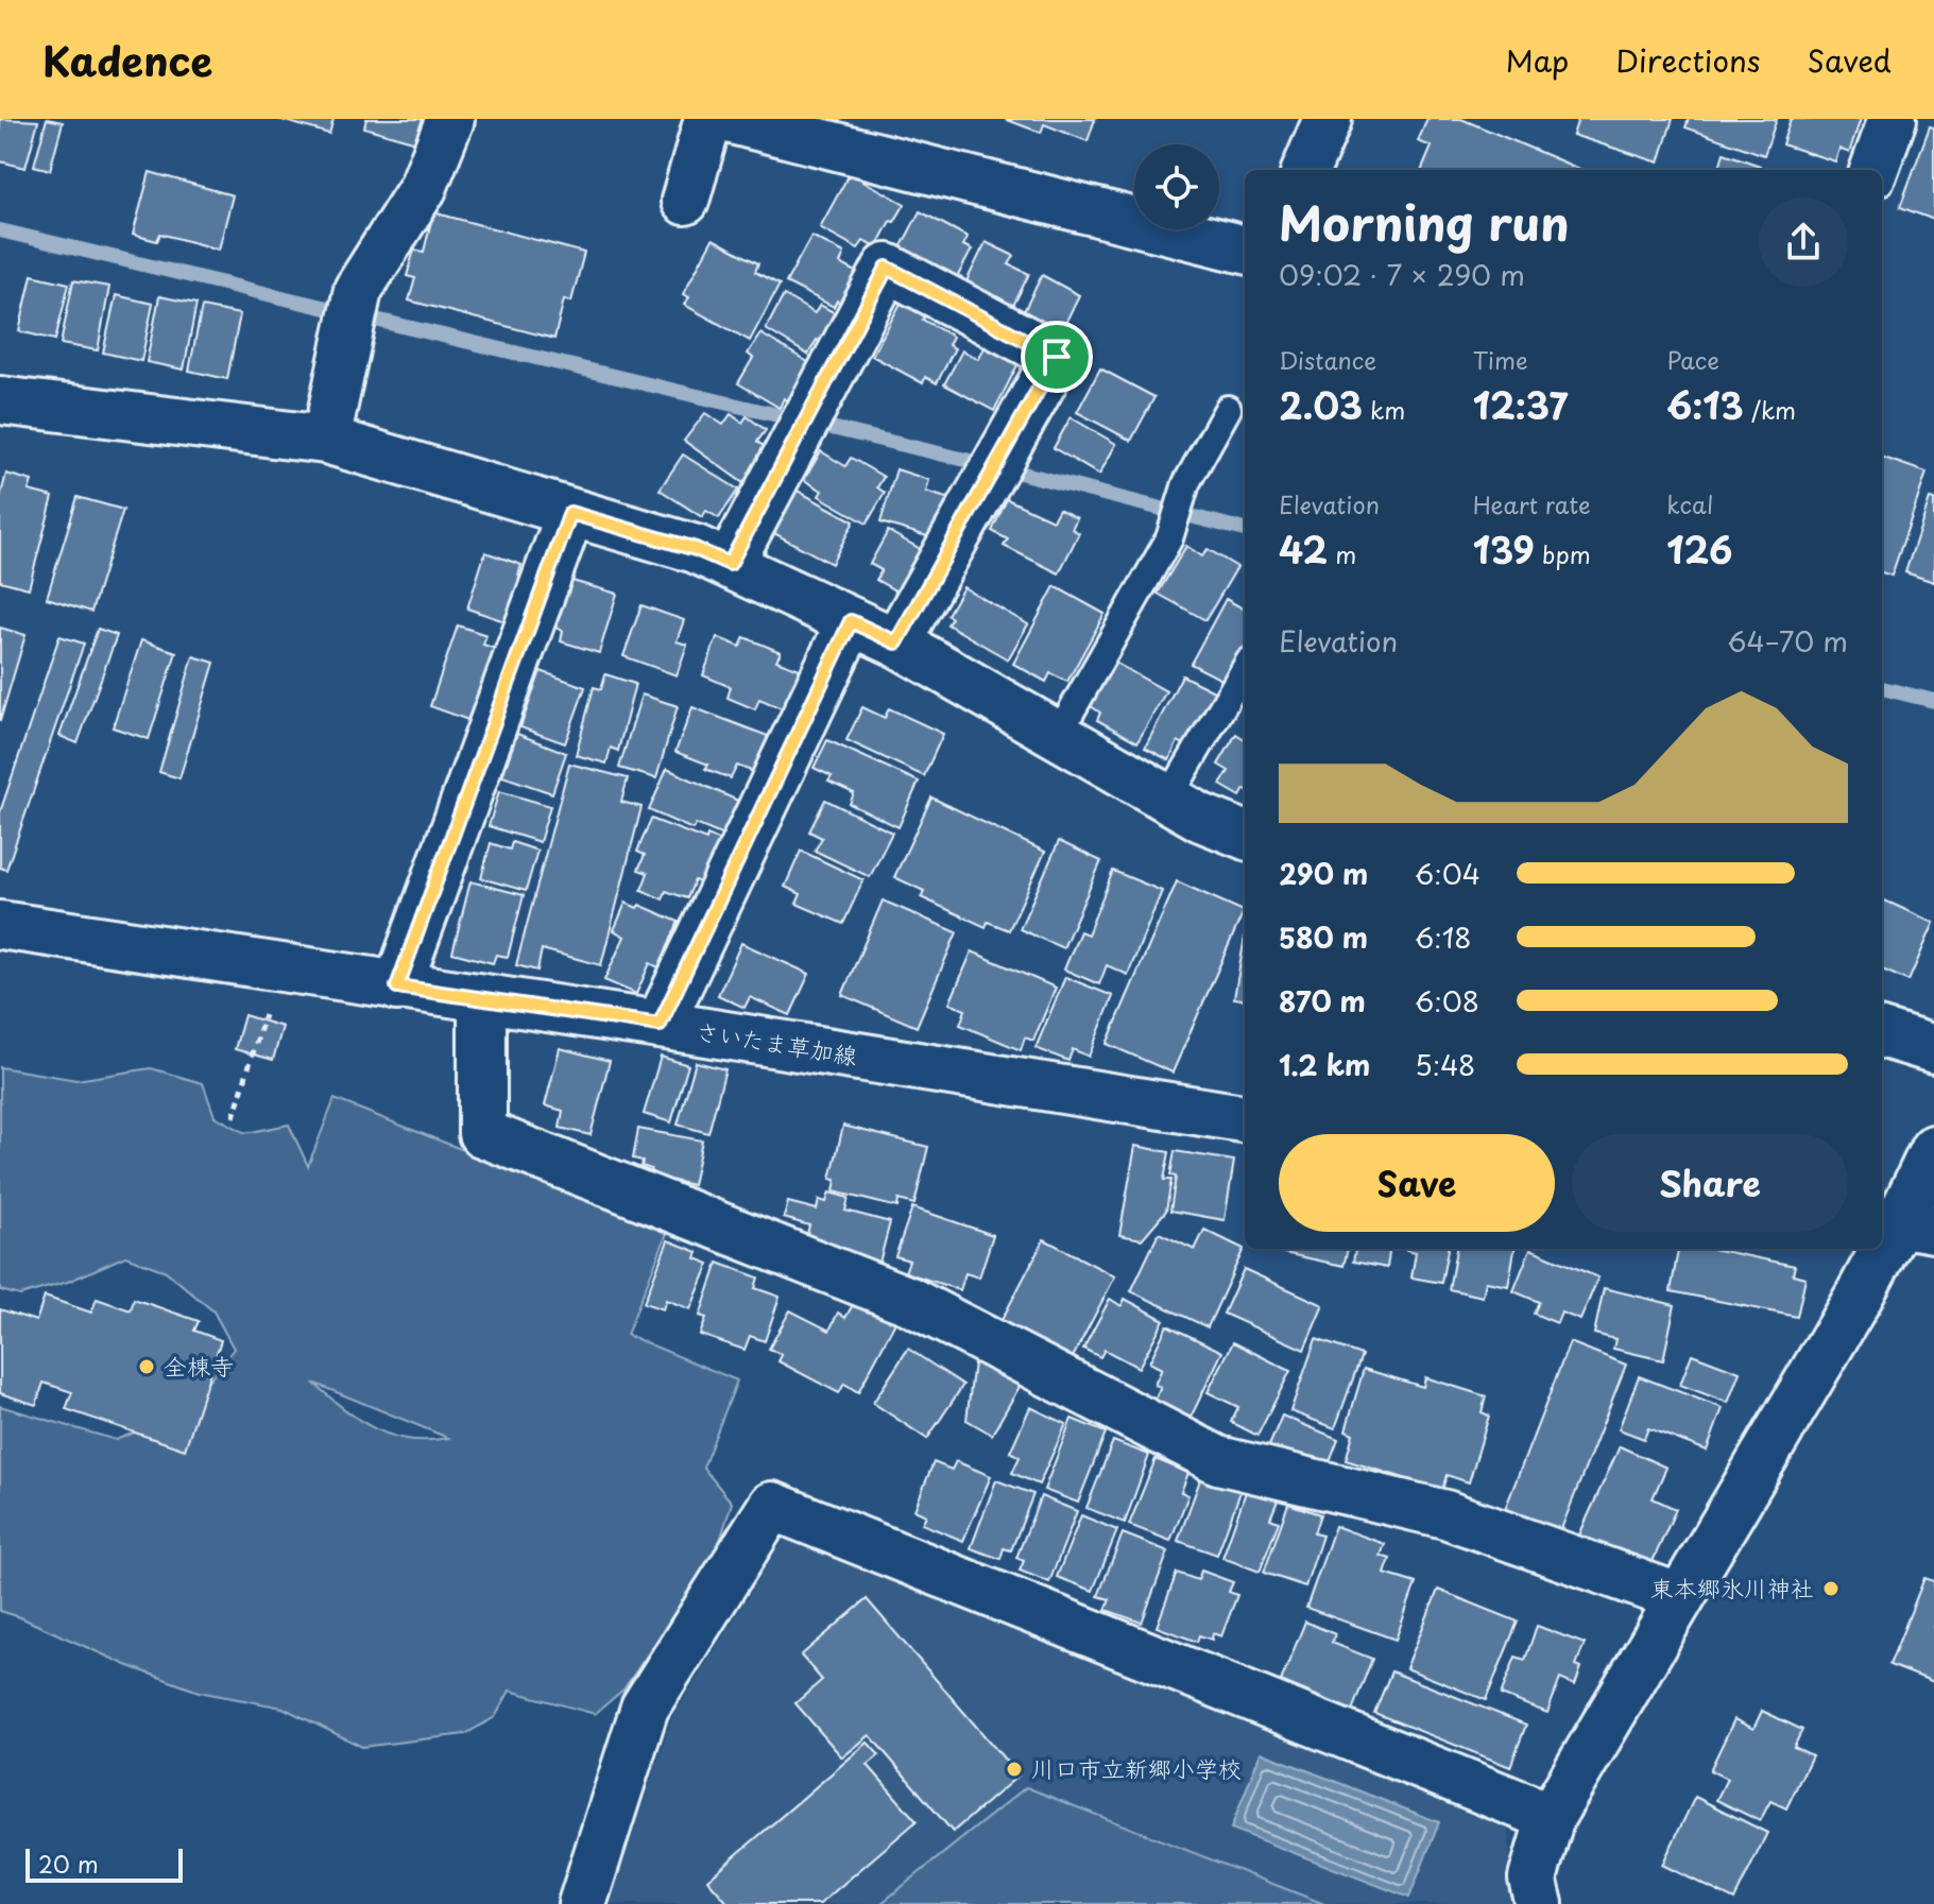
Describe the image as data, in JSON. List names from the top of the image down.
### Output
{
  "streets": {
    "street": ["さいたま草加線"]
  },
  "places": ["全棟寺", "東本郷氷川神社", "川口市立新郷小学校"],
  "scale_bar": "20 m",
  "page": {
    "header": "Kadence",
    "nav": ["Map", "Directions", "Saved"],
    "heading": ["Morning run", "09:02 · 7 × 290 m"],
    "stats": [
      ["Distance", "2.03 km"],
      ["Time", "12:37"],
      ["Pace", "6:13 /km"],
      ["Elevation", "42 m"],
      ["Heart rate", "139 bpm"],
      ["kcal", "126"]
    ],
    "chart": ["Elevation", "64–70 m"],
    "list": [
      {
        "name": "290 m",
        "note": "6:04"
      },
      {
        "name": "580 m",
        "note": "6:18"
      },
      {
        "name": "870 m",
        "note": "6:08"
      },
      {
        "name": "1.2 km",
        "note": "5:48"
      }
    ],
    "buttons": ["Save", "Share"],
    "scale": "20 m"
  }
}
